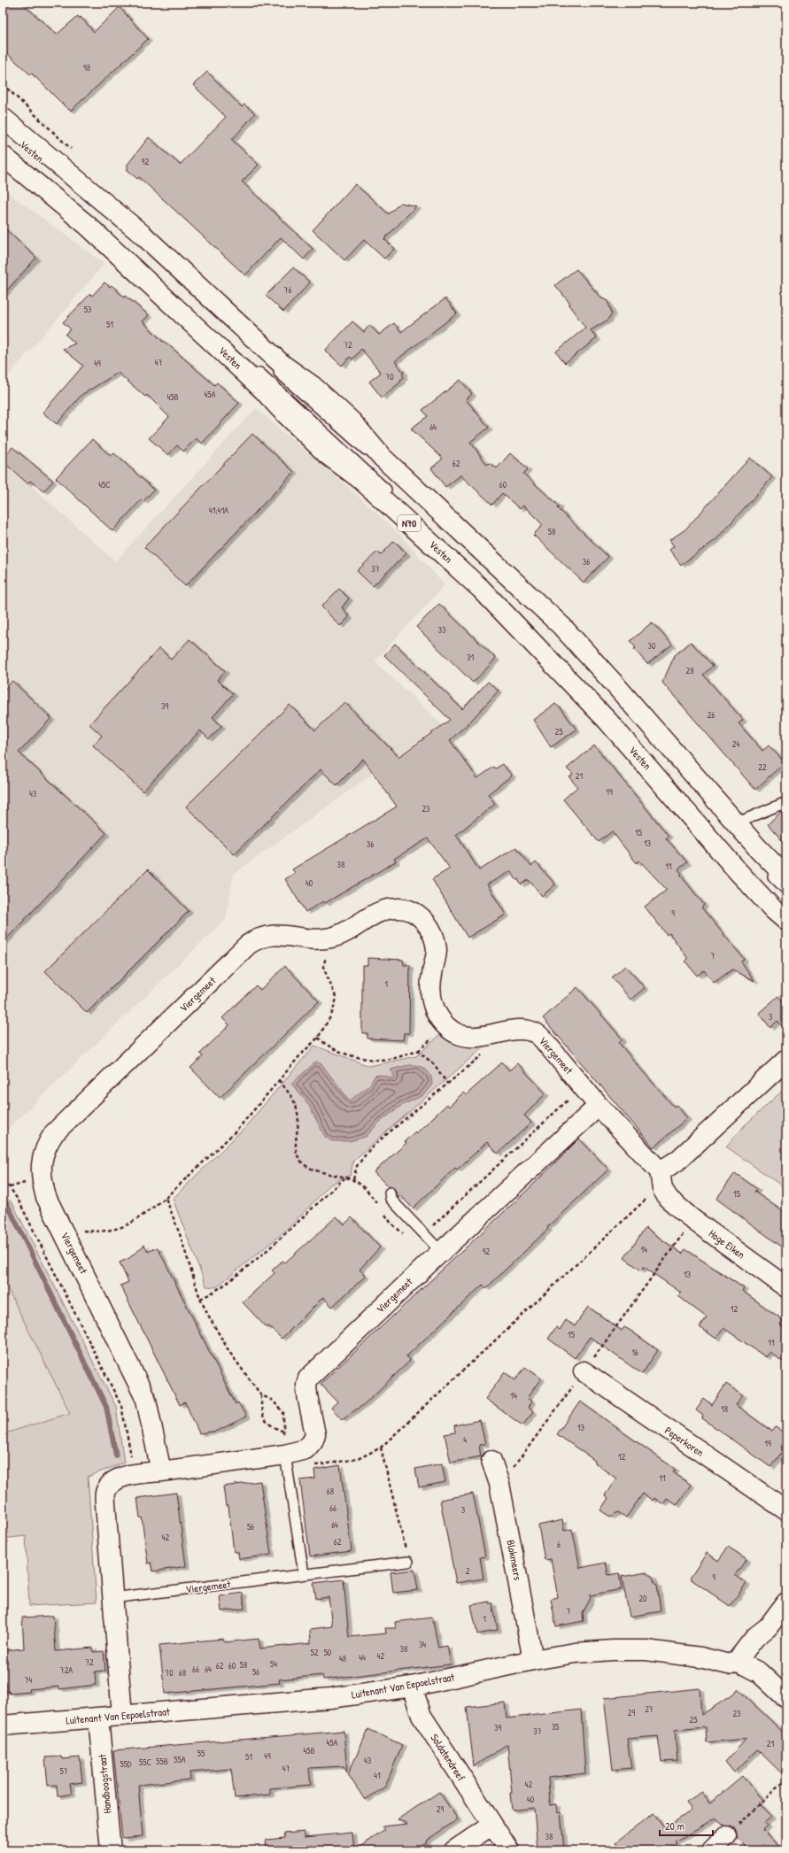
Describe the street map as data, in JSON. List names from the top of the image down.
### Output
{
  "streets": {
    "street": [
      "Vesten",
      "N70",
      "Viergemeet",
      "Hoge Eiken",
      "Peperkoren",
      "Blokmeers",
      "Luitenant Van Eepoelstraat",
      "Soldatendreef",
      "Handboogstraat"
    ]
  },
  "crossings": [
    ["Viergemeet", "Hoge Eiken"],
    ["Viergemeet", "Luitenant Van Eepoelstraat"],
    ["Blokmeers", "Luitenant Van Eepoelstraat"],
    ["Luitenant Van Eepoelstraat", "Soldatendreef"],
    ["Luitenant Van Eepoelstraat", "Handboogstraat"]
  ],
  "house_numbers": [
    "98",
    "92",
    "76",
    "53",
    "51",
    "72",
    "47",
    "49",
    "70",
    "45A",
    "45B",
    "64",
    "62",
    "45C",
    "60",
    "41;41A",
    "58",
    "36",
    "37",
    "33",
    "30",
    "31",
    "28",
    "39",
    "26",
    "25",
    "24",
    "22",
    "21",
    "19",
    "43",
    "23",
    "15",
    "13",
    "36",
    "38",
    "11",
    "40",
    "9",
    "7",
    "1",
    "3",
    "15",
    "14",
    "92",
    "13",
    "12",
    "15",
    "11",
    "16",
    "14",
    "18",
    "13",
    "4",
    "19",
    "12",
    "11",
    "68",
    "66",
    "3",
    "64",
    "56",
    "42",
    "62",
    "6",
    "2",
    "9",
    "20",
    "7",
    "1",
    "34",
    "38",
    "52",
    "50",
    "42",
    "44",
    "48",
    "72",
    "54",
    "58",
    "62",
    "60",
    "66",
    "64",
    "72A",
    "56",
    "70",
    "68",
    "74",
    "27",
    "29",
    "23",
    "25",
    "35",
    "39",
    "37",
    "45A",
    "21",
    "45B",
    "55",
    "49",
    "51",
    "55A",
    "43",
    "55B",
    "55C",
    "55D",
    "47",
    "57",
    "41",
    "42",
    "40",
    "29",
    "38"
  ],
  "scale_bar": "20 m"
}
